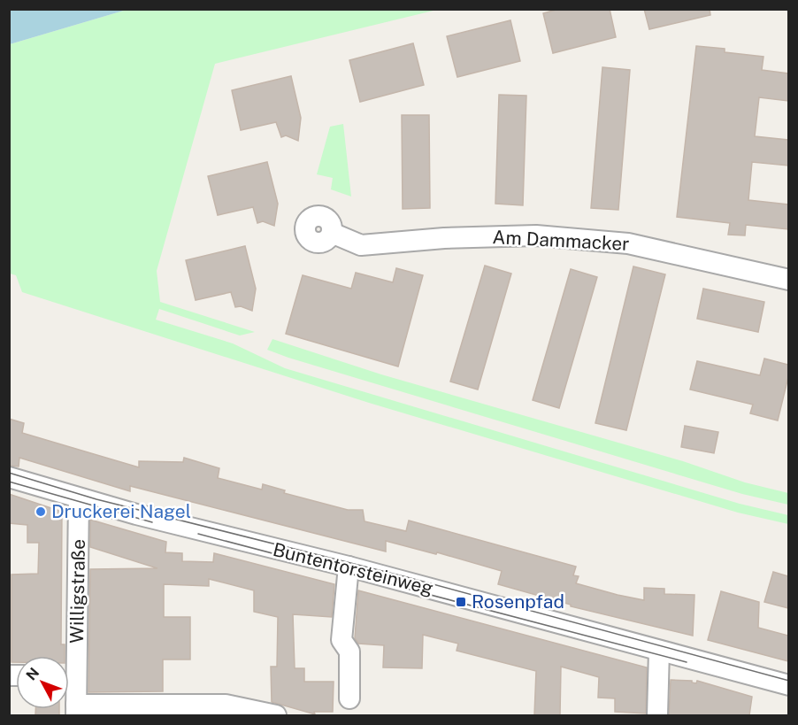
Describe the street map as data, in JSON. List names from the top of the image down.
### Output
{
  "streets": {
    "street": ["Am Dammacker", "Buntentorsteinweg", "Willigstraße"]
  },
  "crossings": [
    ["Buntentorsteinweg", "Willigstraße"]
  ],
  "places": {
    "other": ["Druckerei Nagel"],
    "transit": ["Rosenpfad"]
  },
  "north": "top left"
}
